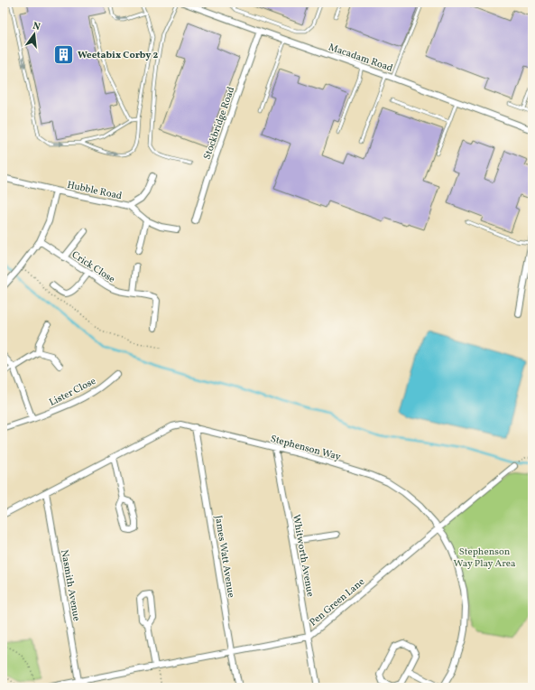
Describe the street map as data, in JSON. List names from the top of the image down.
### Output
{
  "streets": {
    "street": [
      "Macadam Road",
      "Stockbridge Road",
      "Hubble Road",
      "Crick Close",
      "Lister Close",
      "Stephenson Way",
      "Whitworth Avenue",
      "James Watt Avenue",
      "Nasmith Avenue",
      "Pen Green Lane"
    ]
  },
  "crossings": [
    ["Macadam Road", "Stockbridge Road"],
    ["Stephenson Way", "Whitworth Avenue"],
    ["Stephenson Way", "James Watt Avenue"],
    ["Stephenson Way", "Nasmith Avenue"],
    ["Stephenson Way", "Pen Green Lane"],
    ["Whitworth Avenue", "Pen Green Lane"],
    ["James Watt Avenue", "Pen Green Lane"],
    ["Nasmith Avenue", "Pen Green Lane"]
  ],
  "parks": ["Stephenson Way Play Area"],
  "places": {
    "building": ["Weetabix Corby 2"]
  },
  "north": "top"
}
